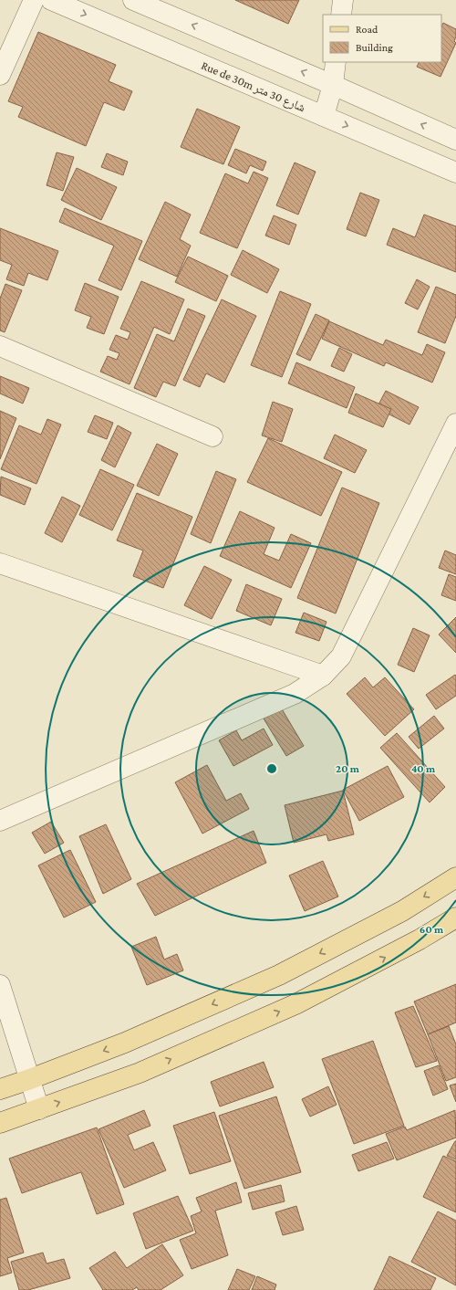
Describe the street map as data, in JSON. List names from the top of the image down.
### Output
{
  "streets": {
    "street": ["Rue de 30m شارع 30 متر"]
  },
  "legend": ["Road", "Building"],
  "rings": ["20 m", "40 m", "60 m"]
}
